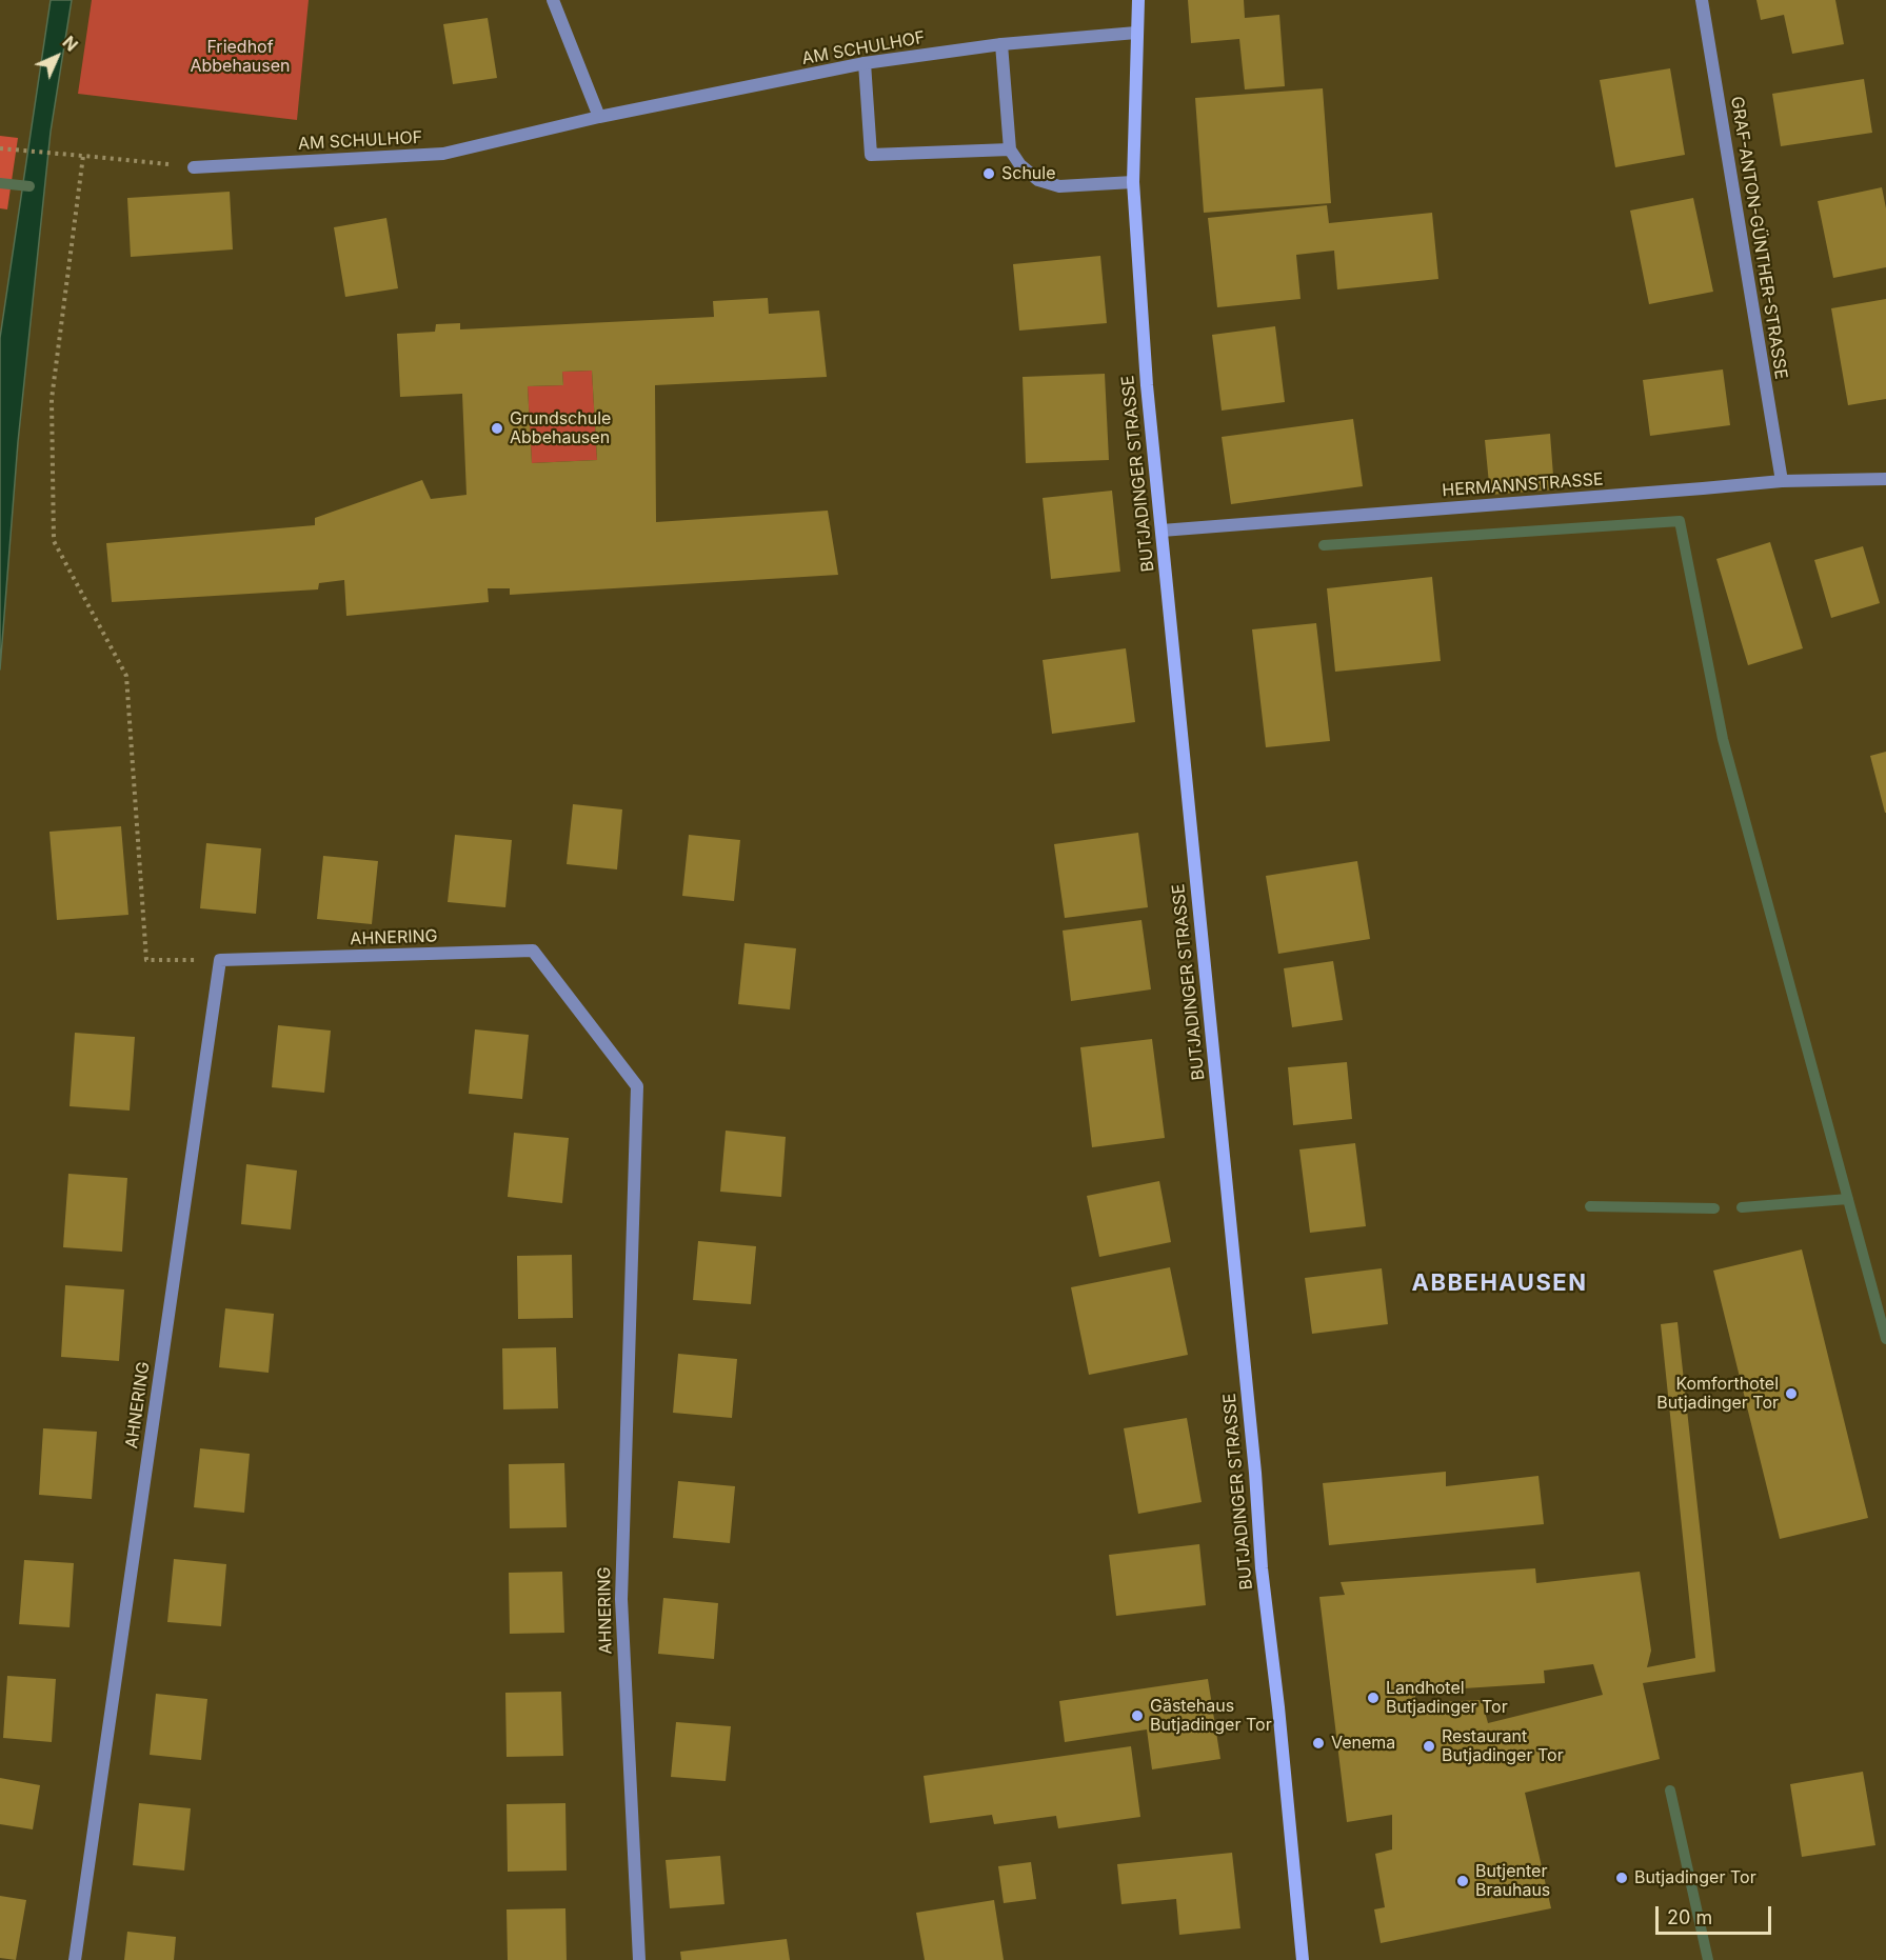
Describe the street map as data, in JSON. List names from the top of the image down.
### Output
{
  "streets": {
    "main road": ["BUTJADINGER STRASSE"],
    "street": [
      "AM SCHULHOF",
      "GRAF-ANTON-GÜNTHER-STRASSE",
      "HERMANNSTRASSE",
      "AHNERING"
    ]
  },
  "crossings": [
    ["AM SCHULHOF", "BUTJADINGER STRASSE"],
    ["GRAF-ANTON-GÜNTHER-STRASSE", "HERMANNSTRASSE"],
    ["BUTJADINGER STRASSE", "HERMANNSTRASSE"]
  ],
  "districts": ["ABBEHAUSEN"],
  "parks": ["Friedhof Abbehausen"],
  "places": [
    "Schule",
    "Grundschule Abbehausen",
    "Komforthotel Butjadinger Tor",
    "Landhotel Butjadinger Tor",
    "Gästehaus Butjadinger Tor",
    "Venema",
    "Restaurant Butjadinger Tor",
    "Butjadinger Tor",
    "Butjenter Brauhaus"
  ],
  "scale_bar": "20 m",
  "north": "top right"
}
